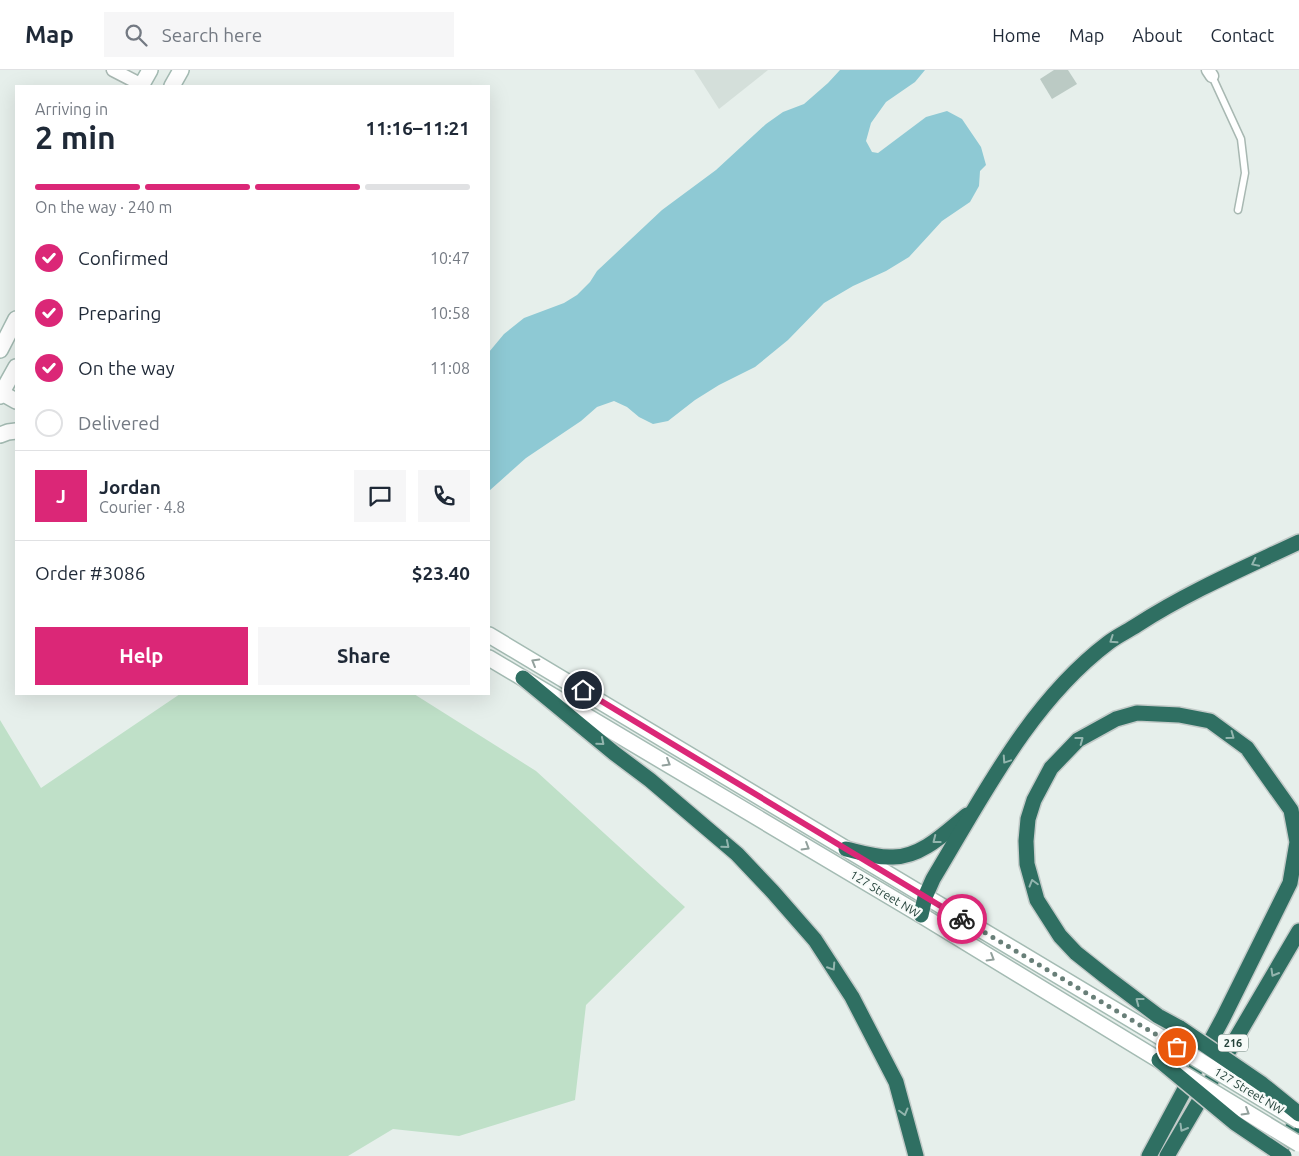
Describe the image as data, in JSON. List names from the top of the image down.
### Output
{
  "streets": {
    "highway": ["216"],
    "main road": ["127 Street NW"]
  },
  "page": {
    "header": "Map",
    "search": "Search here",
    "nav": [
      "Home",
      "Map",
      "About",
      "Contact"
    ],
    "heading": ["2 min", "Arriving in", "11:16–11:21"],
    "panel": [
      "Jordan",
      "Courier · 4.8",
      "Order #3086",
      "$23.40"
    ],
    "bar": "On the way · 240 m",
    "list": [
      ["Confirmed", "10:47"],
      ["Preparing", "10:58"],
      ["On the way", "11:08"],
      "Delivered"
    ],
    "round": "J",
    "buttons": ["Help", "Share"]
  }
}
